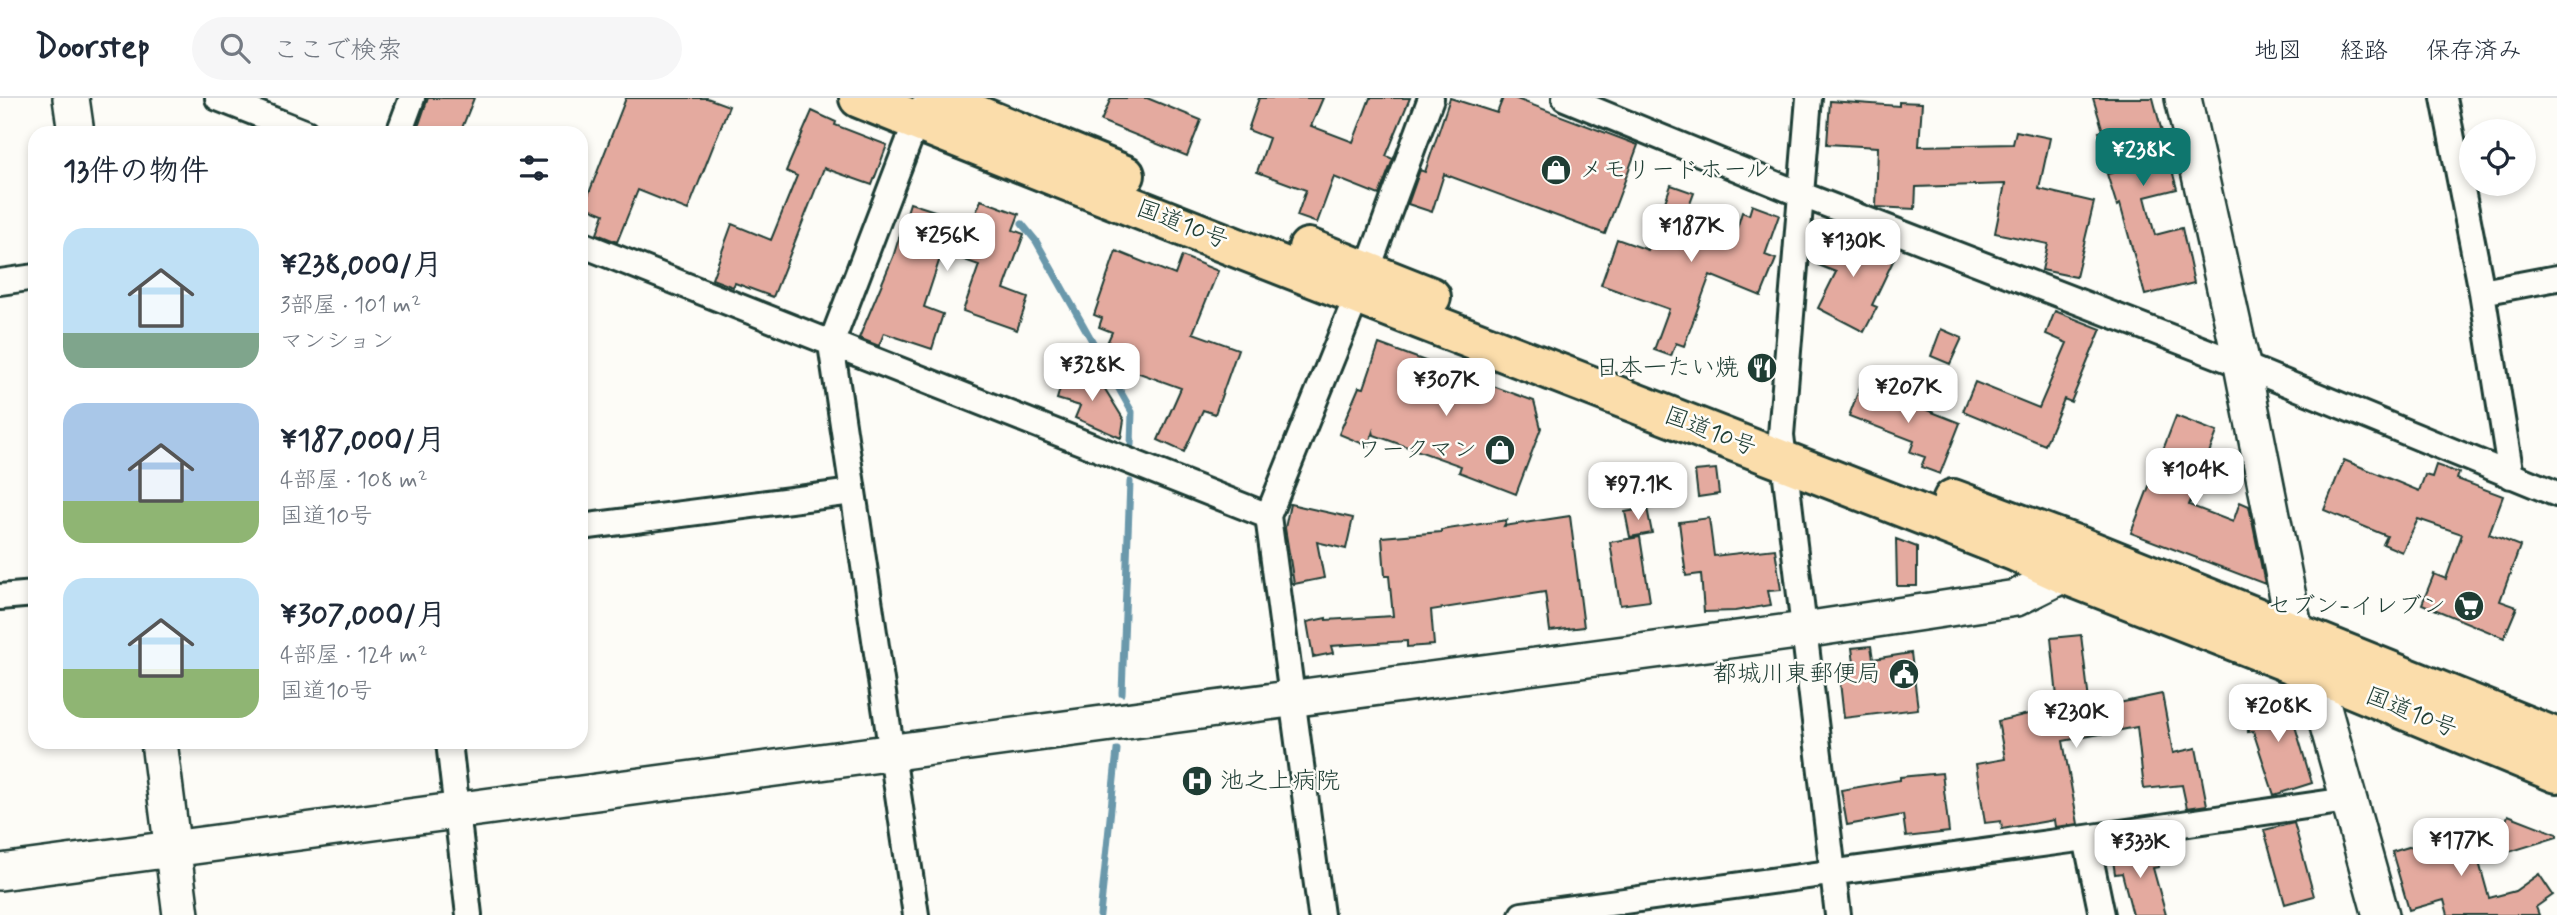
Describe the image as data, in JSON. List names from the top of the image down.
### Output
{
  "streets": {
    "highway": ["国道10号"]
  },
  "places": {
    "shop": ["メモリードホール", "ワークマン"],
    "restaurant": ["日本一たい焼"],
    "supermarket": ["セブン-イレブン"],
    "public building": ["都城川東郵便局"],
    "hospital": ["池之上病院"]
  },
  "page": {
    "header": "Doorstep",
    "search": "ここで検索",
    "nav": ["地図", "経路", "保存済み"],
    "heading": "13件の物件",
    "price": [
      "¥238K",
      "¥187K",
      "¥256K",
      "¥130K",
      "¥328K",
      "¥307K",
      "¥207K",
      "¥104K",
      "¥97.1K",
      "¥208K",
      "¥230K",
      "¥177K",
      "¥333K"
    ],
    "list": [
      {
        "name": "¥238,000/月",
        "note": "3部屋 · 101 m² · マンション"
      },
      {
        "name": "¥187,000/月",
        "note": "4部屋 · 108 m² · 国道10号"
      },
      {
        "name": "¥307,000/月",
        "note": "4部屋 · 124 m² · 国道10号"
      }
    ]
  }
}
